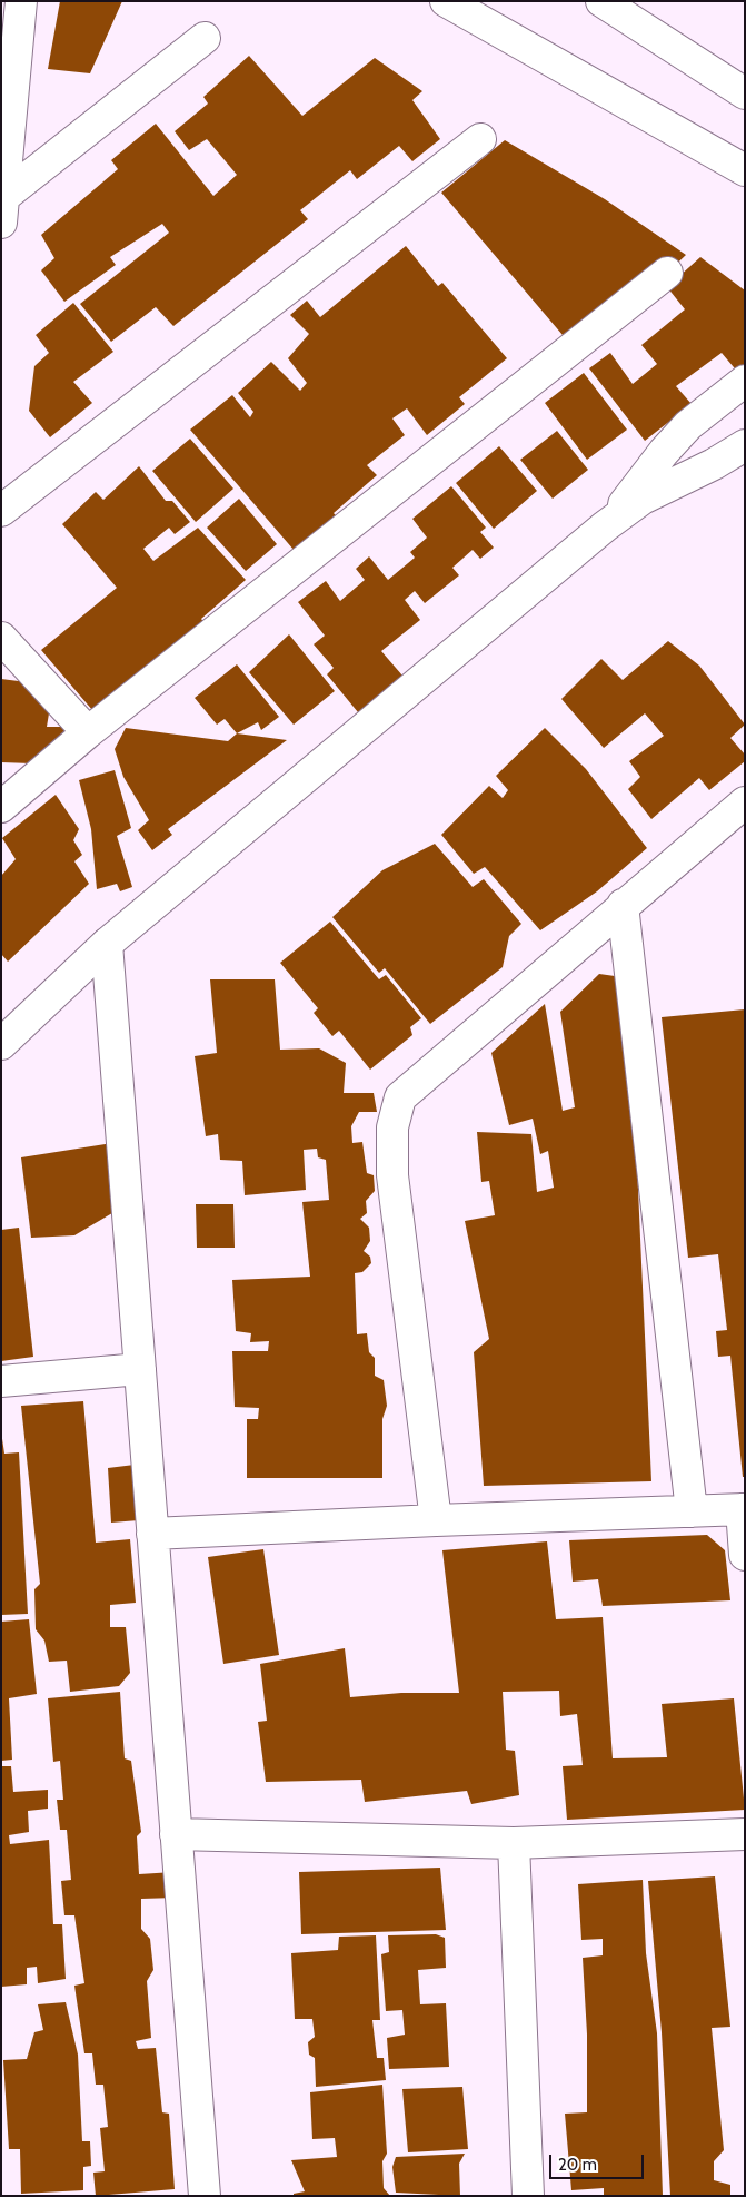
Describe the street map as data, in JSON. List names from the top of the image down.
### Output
{
  "scale_bar": "20 m"
}
